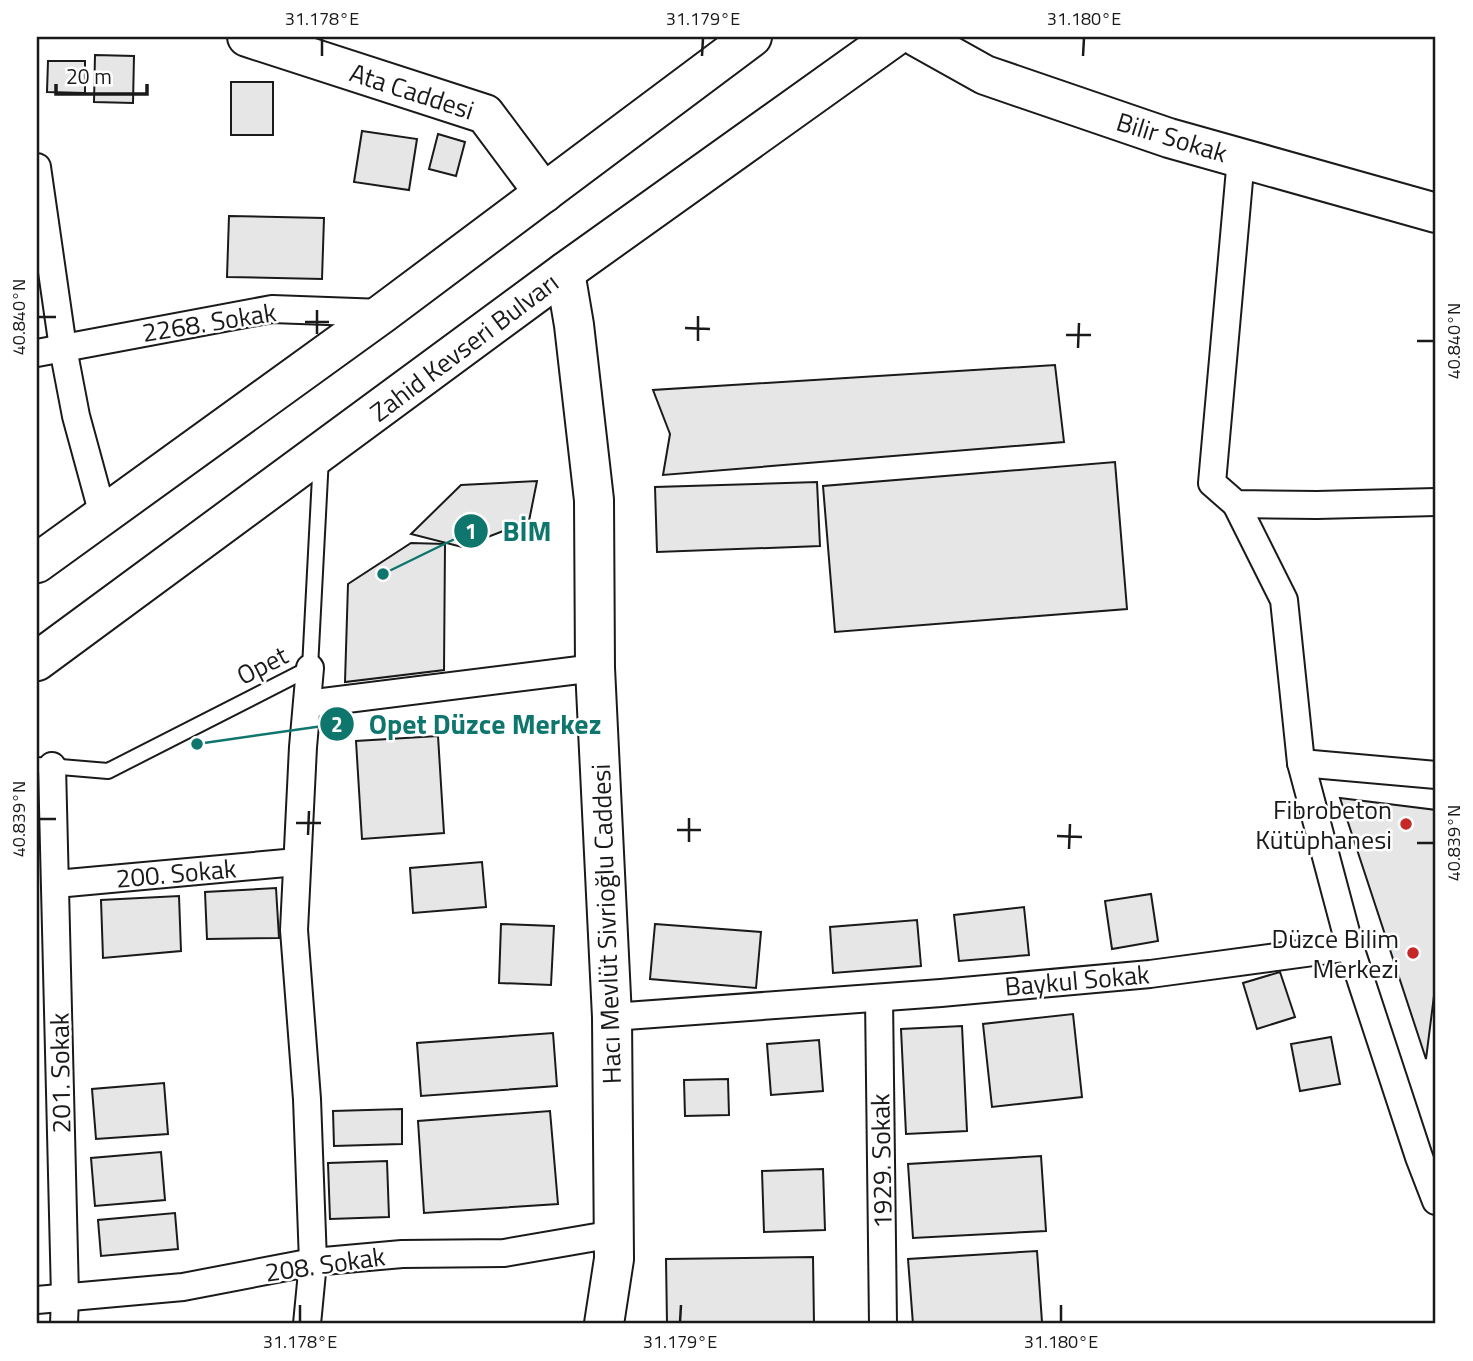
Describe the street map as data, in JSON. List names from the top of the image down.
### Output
{
  "streets": {
    "street": [
      "Ata Caddesi",
      "Bilir Sokak",
      "2268. Sokak",
      "Zahid Kevseri Bulvarı",
      "200. Sokak",
      "Hacı Mevlüt Sivrioğlu Caddesi",
      "Baykul Sokak",
      "201. Sokak",
      "1929. Sokak",
      "208. Sokak"
    ],
    "lane": ["Opet"]
  },
  "crossings": [
    ["Zahid Kevseri Bulvarı", "Opet"],
    ["Zahid Kevseri Bulvarı", "Hacı Mevlüt Sivrioğlu Caddesi"],
    ["Opet", "201. Sokak"],
    ["200. Sokak", "201. Sokak"],
    ["Hacı Mevlüt Sivrioğlu Caddesi", "Baykul Sokak"],
    ["Hacı Mevlüt Sivrioğlu Caddesi", "208. Sokak"],
    ["Baykul Sokak", "1929. Sokak"],
    ["201. Sokak", "208. Sokak"]
  ],
  "places": [
    "BİM",
    "Opet Düzce Merkez",
    "Fibrobeton Kütüphanesi",
    "Düzce Bilim Merkezi"
  ],
  "scale_bar": "20 m",
  "coordinates": [
    "31.178°E",
    "31.179°E",
    "31.180°E",
    "40.840°N",
    "40.839°N"
  ]
}
